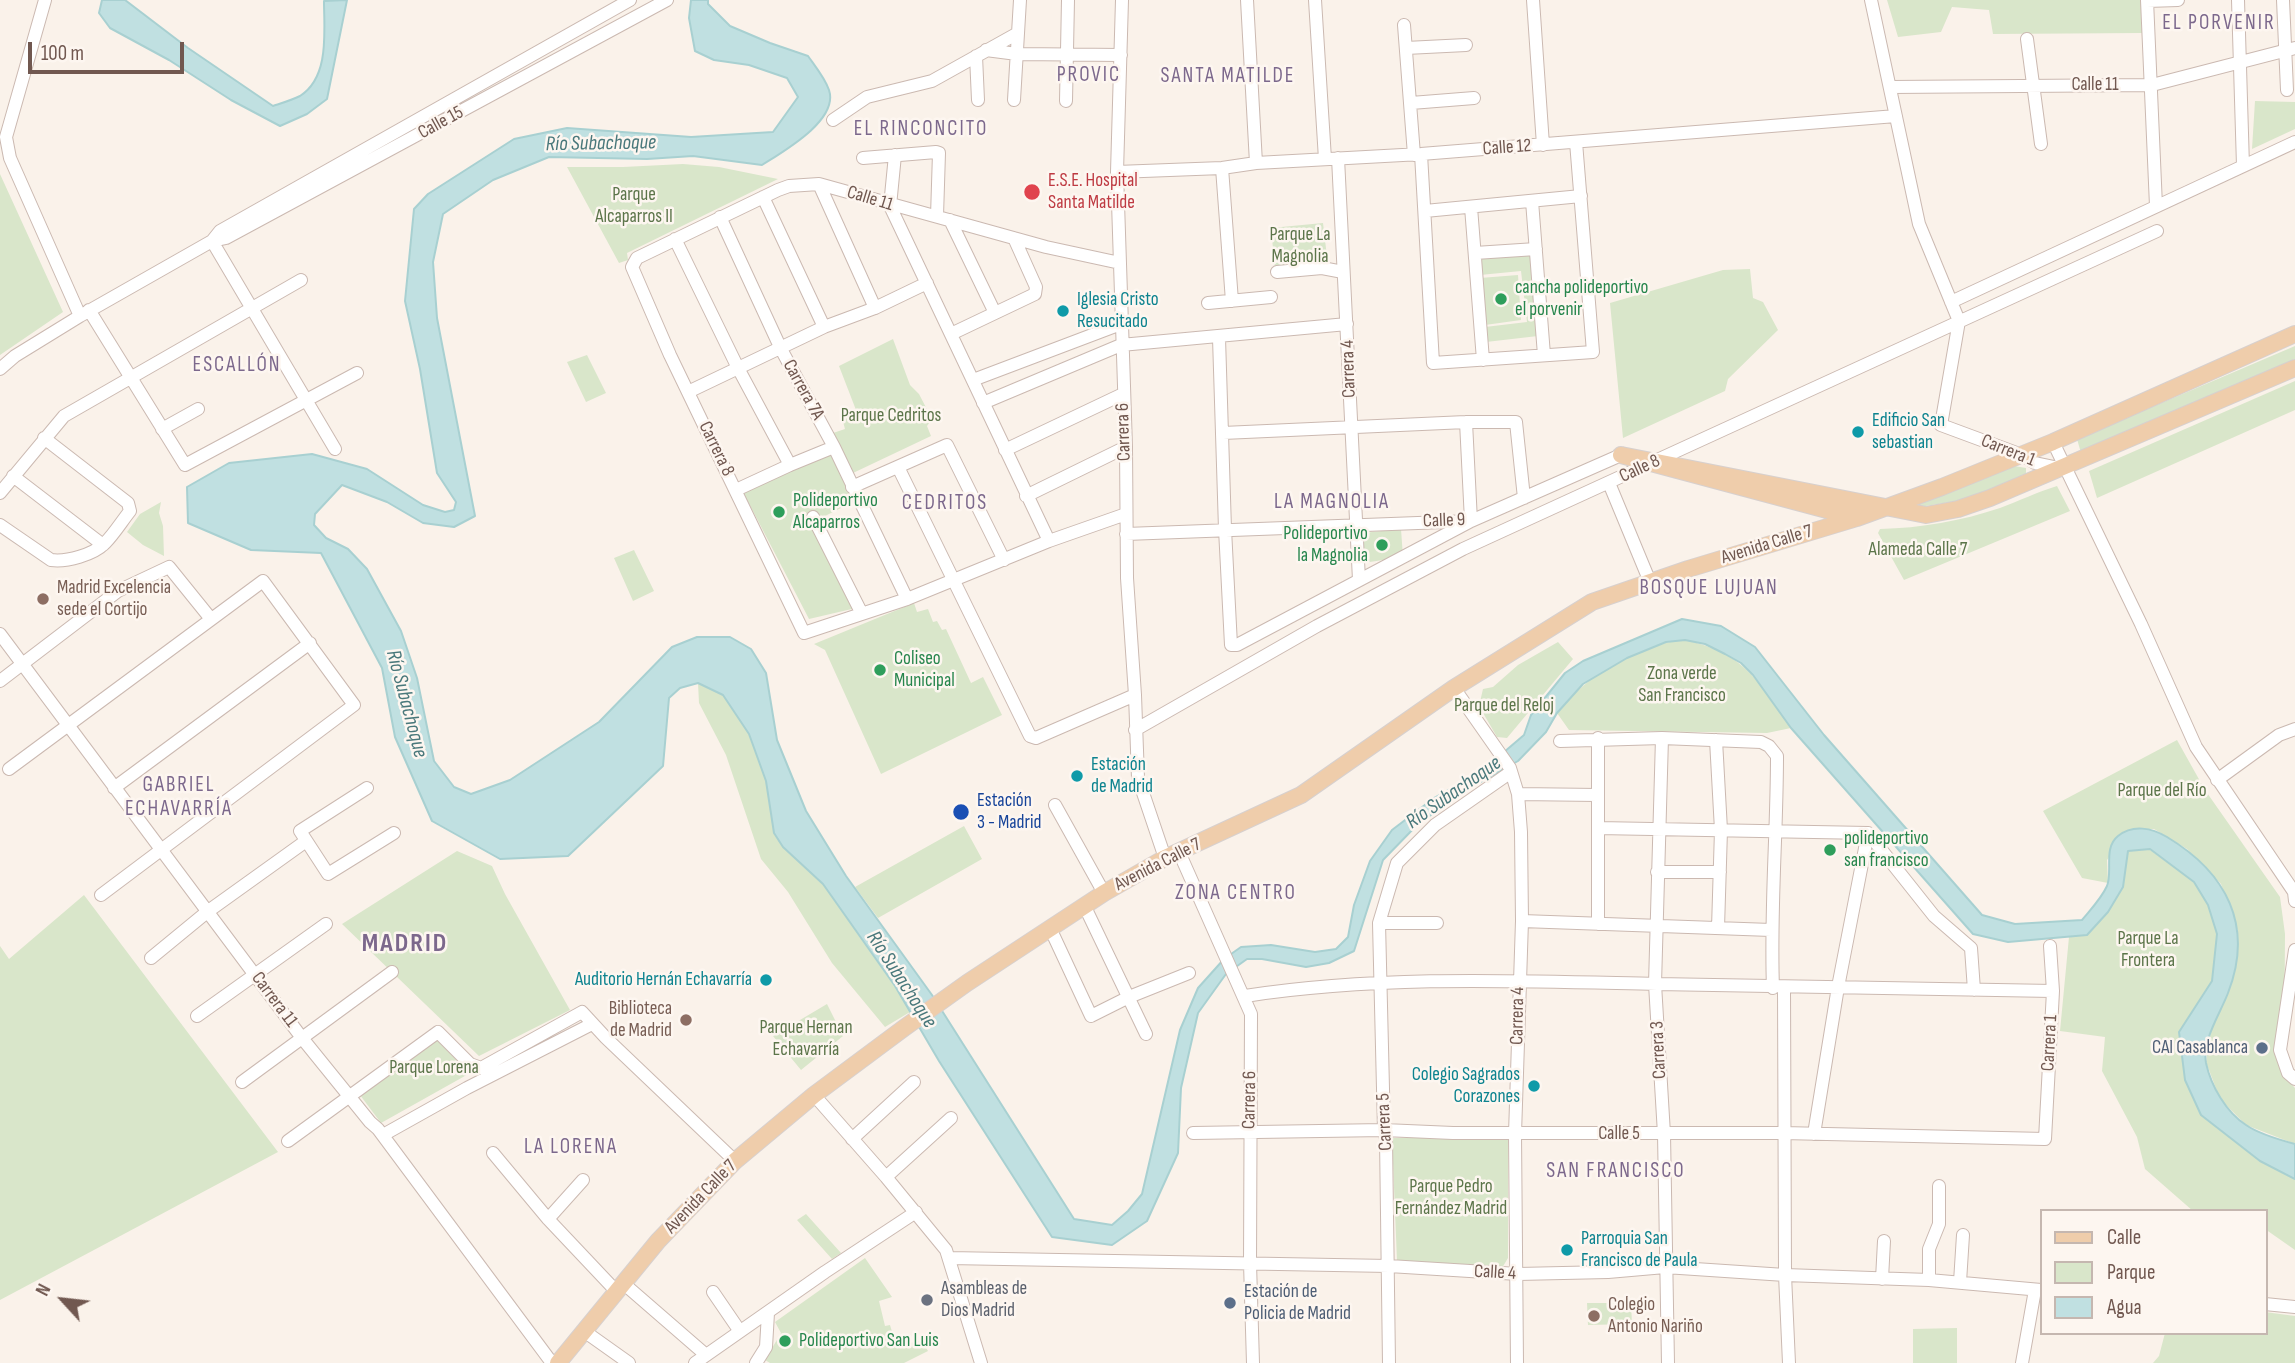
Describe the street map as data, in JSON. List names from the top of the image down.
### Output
{
  "streets": {
    "main road": ["Avenida Calle 7"],
    "street": [
      "Calle 11",
      "Calle 15",
      "Calle 12",
      "Carrera 4",
      "Carrera 7A",
      "Carrera 6",
      "Carrera 8",
      "Carrera 1",
      "Calle 8",
      "Calle 9",
      "Carrera 11",
      "Carrera 3",
      "Carrera 5",
      "Calle 5",
      "Calle 4"
    ]
  },
  "crossings": [
    ["Calle 11", "Carrera 7A"],
    ["Calle 11", "Carrera 6"],
    ["Calle 11", "Carrera 8"],
    ["Calle 12", "Carrera 4"],
    ["Calle 12", "Carrera 6"],
    ["Carrera 4", "Calle 9"],
    ["Carrera 4", "Avenida Calle 7"],
    ["Carrera 4", "Carrera 5"],
    ["Carrera 4", "Calle 5"],
    ["Carrera 4", "Calle 4"],
    ["Carrera 6", "Calle 8"],
    ["Carrera 6", "Calle 9"],
    ["Carrera 6", "Avenida Calle 7"],
    ["Carrera 6", "Calle 5"],
    ["Carrera 6", "Calle 4"],
    ["Carrera 1", "Calle 8"],
    ["Carrera 1", "Avenida Calle 7"],
    ["Carrera 1", "Calle 5"],
    ["Calle 9", "Avenida Calle 7"],
    ["Carrera 3", "Calle 5"],
    ["Carrera 3", "Calle 4"],
    ["Carrera 5", "Calle 5"],
    ["Carrera 5", "Calle 4"]
  ],
  "districts": [
    "EL PORVENIR",
    "PROVIC",
    "SANTA MATILDE",
    "EL RINCONCITO",
    "ESCALLÓN",
    "LA MAGNOLIA",
    "CEDRITOS",
    "BOSQUE LUJUAN",
    "GABRIEL ECHAVARRÍA",
    "ZONA CENTRO",
    "MADRID",
    "LA LORENA",
    "SAN FRANCISCO"
  ],
  "water": ["Río Subachoque"],
  "parks": [
    "Parque Alcaparros II",
    "Parque La Magnolia",
    "Parque Cedritos",
    "Alameda Calle 7",
    "Zona verde San Francisco",
    "Parque del Reloj",
    "Parque del Río",
    "Parque La Frontera",
    "Parque Hernan Echavarría",
    "Parque Lorena",
    "Parque Pedro Fernández Madrid"
  ],
  "places": [
    "E.S.E. Hospital Santa Matilde",
    "cancha polideportivo el porvenir",
    "Iglesia Cristo Resucitado",
    "Edificio San sebastian",
    "Polideportivo Alcaparros",
    "Polideportivo la Magnolia",
    "Madrid Excelencia sede el Cortijo",
    "Coliseo Municipal",
    "Estación de Madrid",
    "Estación 3 - Madrid",
    "polideportivo san francisco",
    "Auditorio Hernán Echavarría",
    "Biblioteca de Madrid",
    "CAI Casablanca",
    "Colegio Sagrados Corazones",
    "Parroquia San Francisco de Paula",
    "Asambleas de Dios Madrid",
    "Estación de Policia de Madrid",
    "Colegio Antonio Nariño",
    "Polideportivo San Luis"
  ],
  "legend": ["Calle", "Parque", "Agua"],
  "scale_bar": "100 m",
  "north": "top left"
}
